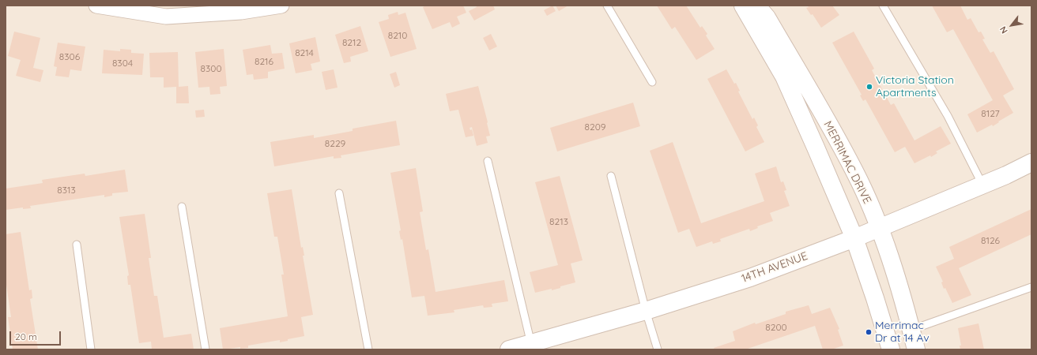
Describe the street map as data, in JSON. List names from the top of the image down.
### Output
{
  "streets": {
    "street": ["MERRIMAC DRIVE", "14TH AVENUE"]
  },
  "crossings": [
    ["MERRIMAC DRIVE", "14TH AVENUE"]
  ],
  "places": ["Victoria Station Apartments", "Merrimac Dr at 14 Av"],
  "house_numbers": [
    "8210",
    "8212",
    "8214",
    "8306",
    "8216",
    "8304",
    "8300",
    "8127",
    "8209",
    "8229",
    "8313",
    "8213",
    "8126",
    "8200"
  ],
  "scale_bar": "20 m",
  "north": "bottom left"
}
